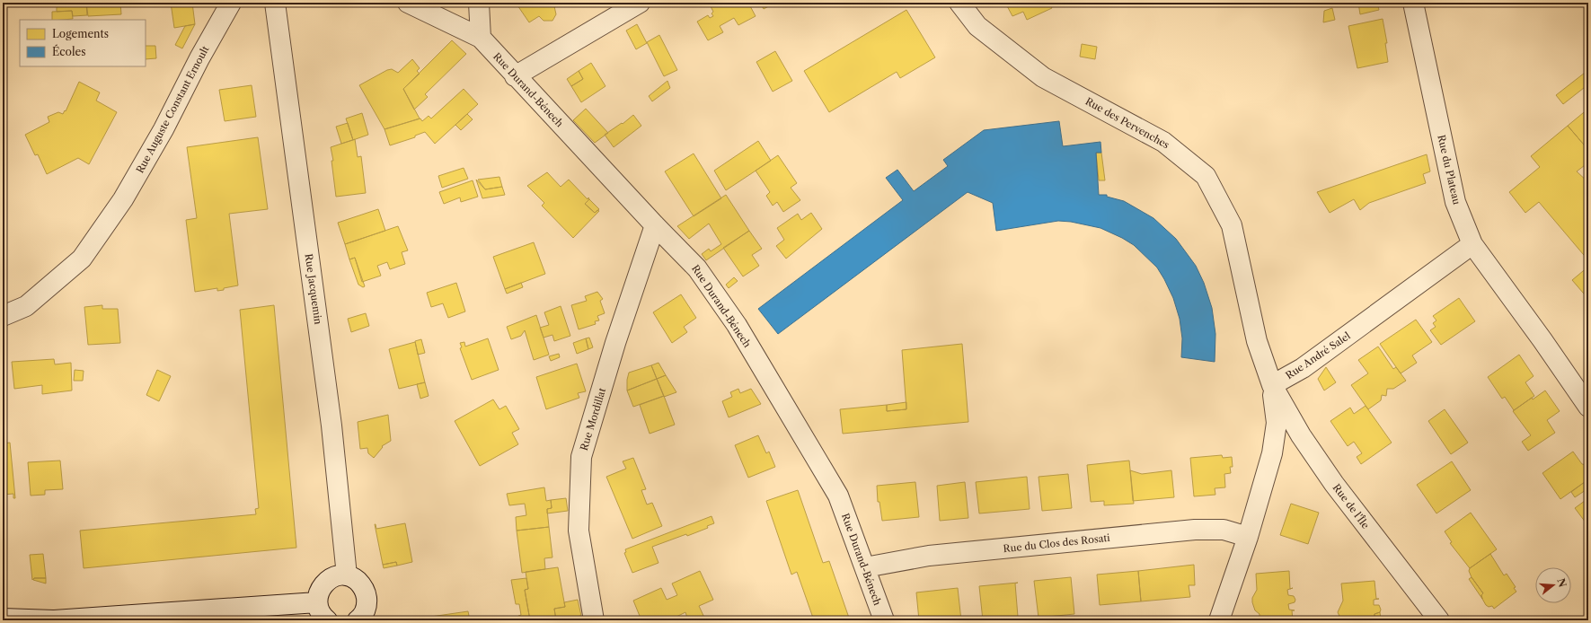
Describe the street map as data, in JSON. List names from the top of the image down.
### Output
{
  "streets": {
    "street": [
      "Rue Durand-Bénech",
      "Rue Auguste Constant Ernoult",
      "Rue des Pervenches",
      "Rue du Plateau",
      "Rue Jacquemin",
      "Rue André Salel",
      "Rue Mordillat",
      "Rue de l'Île",
      "Rue du Clos des Rosati"
    ]
  },
  "crossings": [
    ["Rue Durand-Bénech", "Rue Mordillat"],
    ["Rue Durand-Bénech", "Rue du Clos des Rosati"],
    ["Rue des Pervenches", "Rue André Salel"],
    ["Rue des Pervenches", "Rue de l'Île"],
    ["Rue du Plateau", "Rue André Salel"],
    ["Rue André Salel", "Rue de l'Île"]
  ],
  "legend": ["Logements", "Écoles"],
  "north": "right"
}
